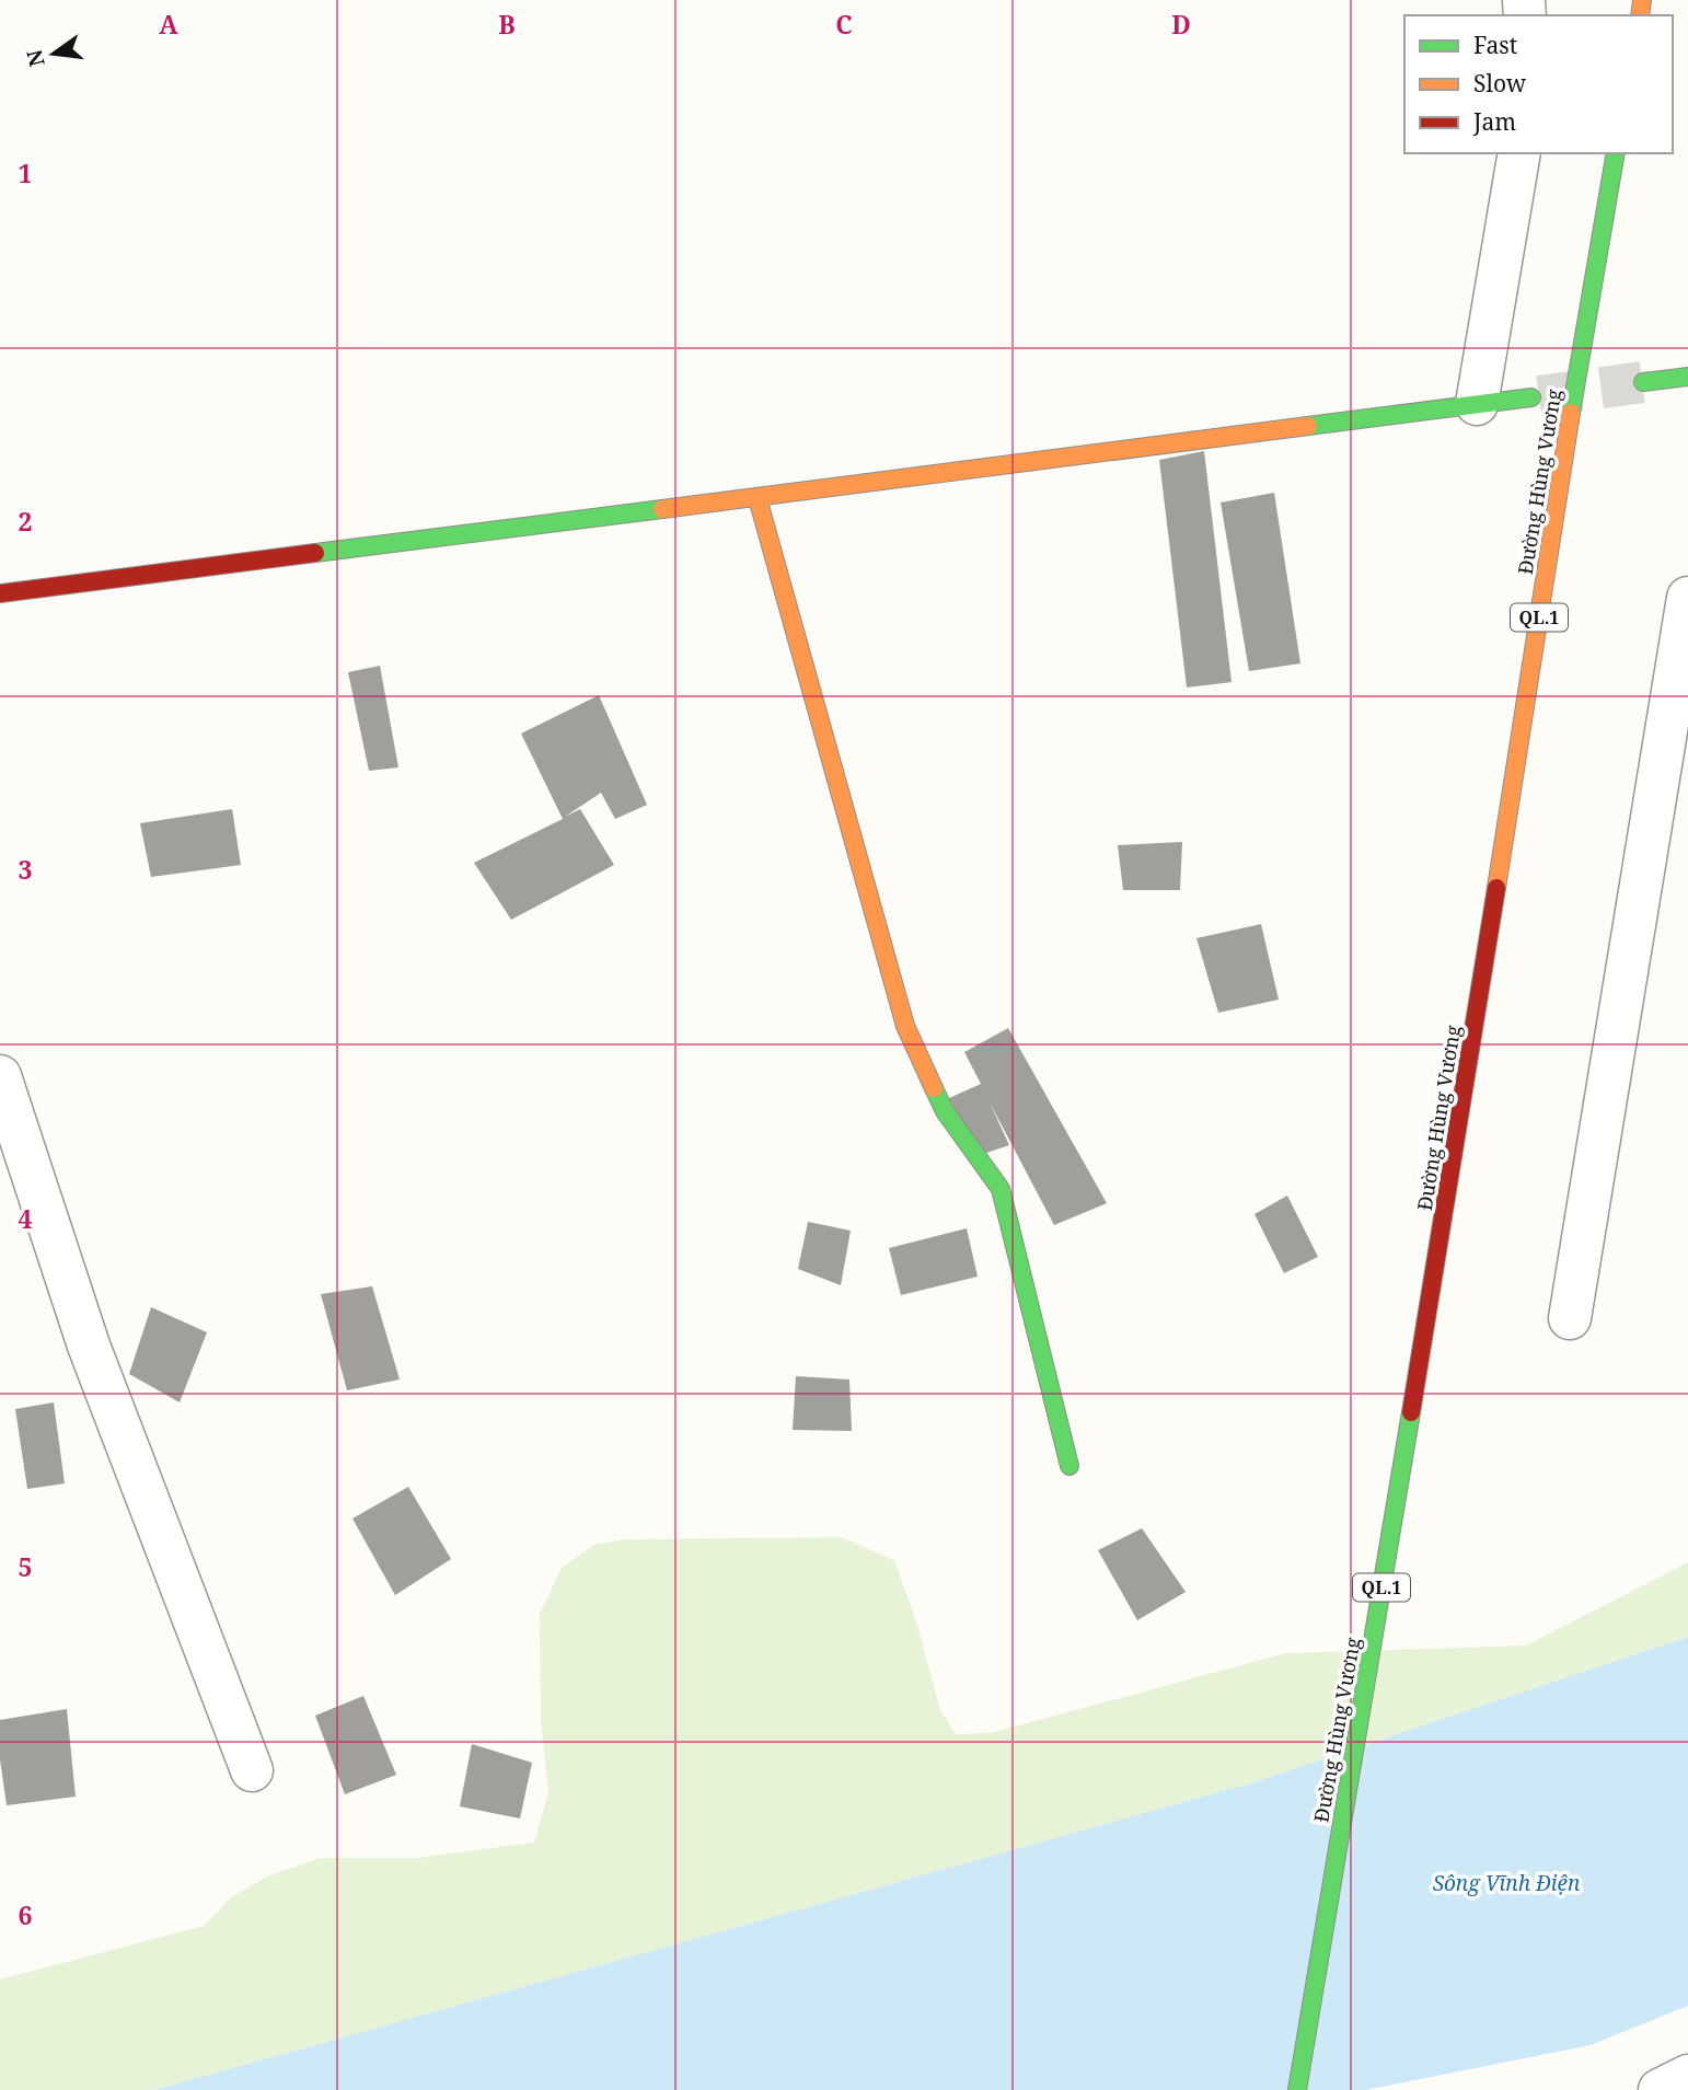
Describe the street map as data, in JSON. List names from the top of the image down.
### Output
{
  "streets": {
    "main road": ["Đường Hùng Vương", "QL.1"]
  },
  "water": ["Sông Vĩnh Điện"],
  "legend": ["Fast", "Slow", "Jam"],
  "north": "left",
  "grid": {
    "columns": [
      "A",
      "B",
      "C",
      "D"
    ],
    "rows": [
      "1",
      "2",
      "3",
      "4",
      "5",
      "6"
    ]
  }
}
